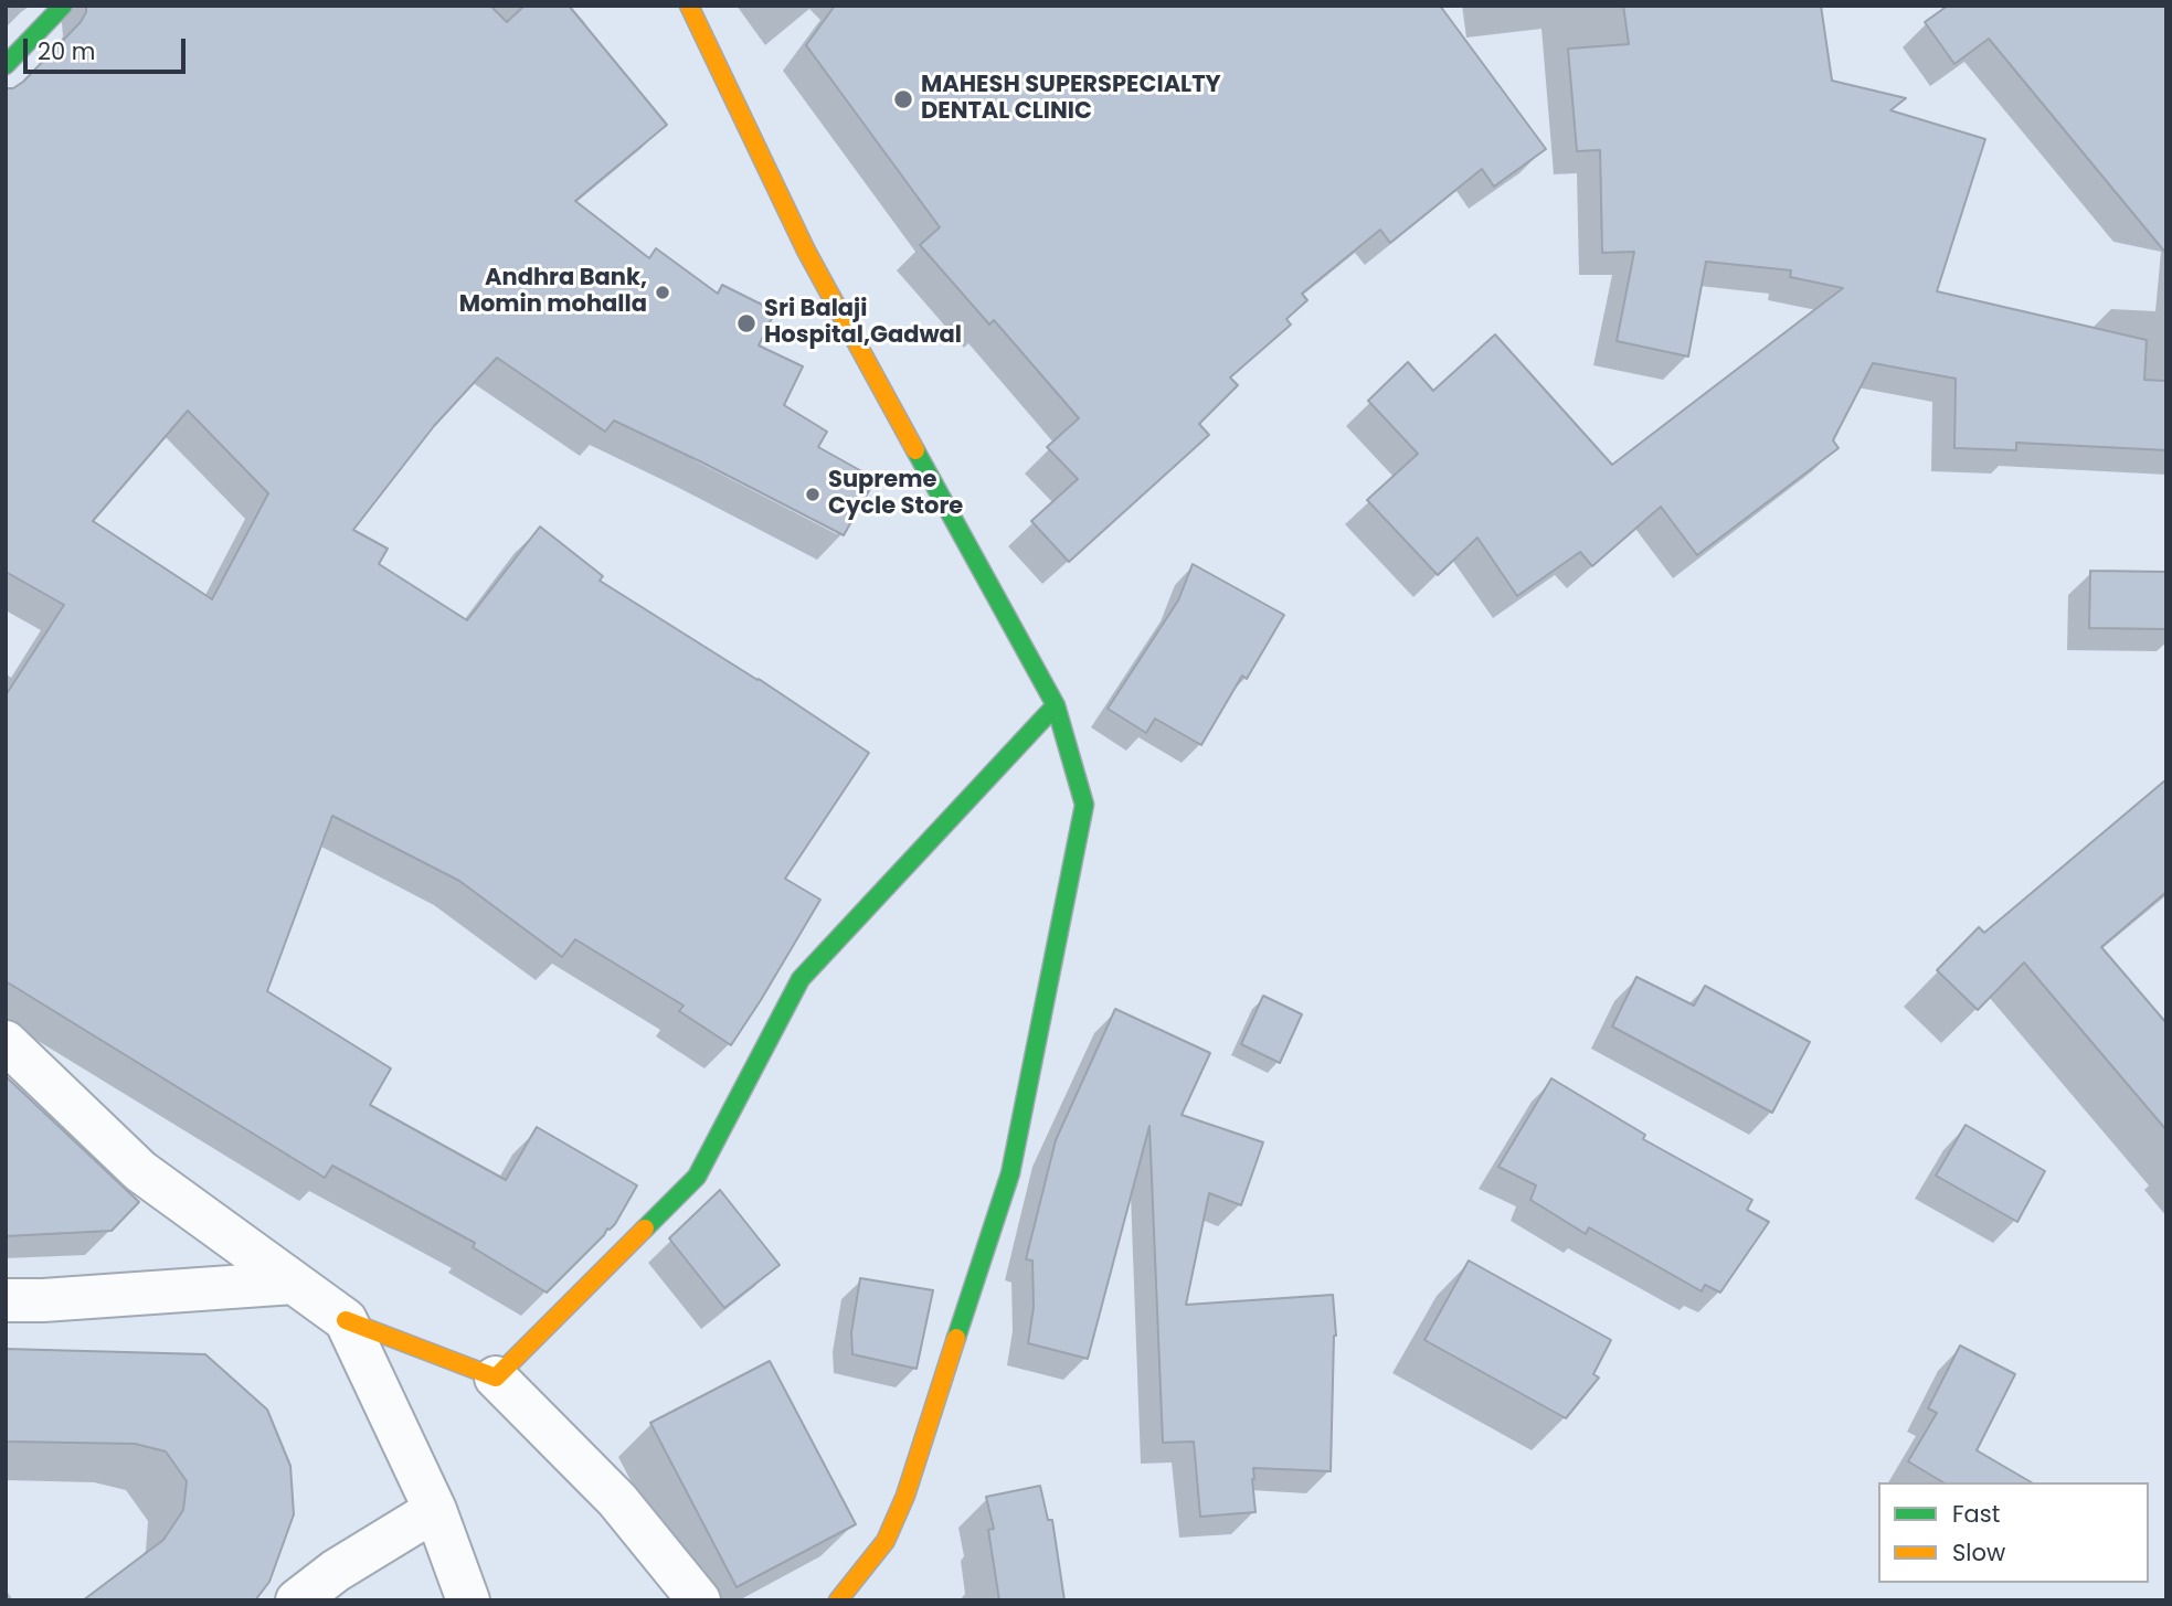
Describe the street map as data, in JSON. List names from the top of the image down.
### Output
{
  "places": [
    "MAHESH SUPERSPECIALTY DENTAL CLINIC",
    "Andhra Bank, Momin mohalla",
    "Sri Balaji Hospital,Gadwal",
    "Supreme Cycle Store"
  ],
  "legend": ["Fast", "Slow"],
  "scale_bar": "20 m"
}
